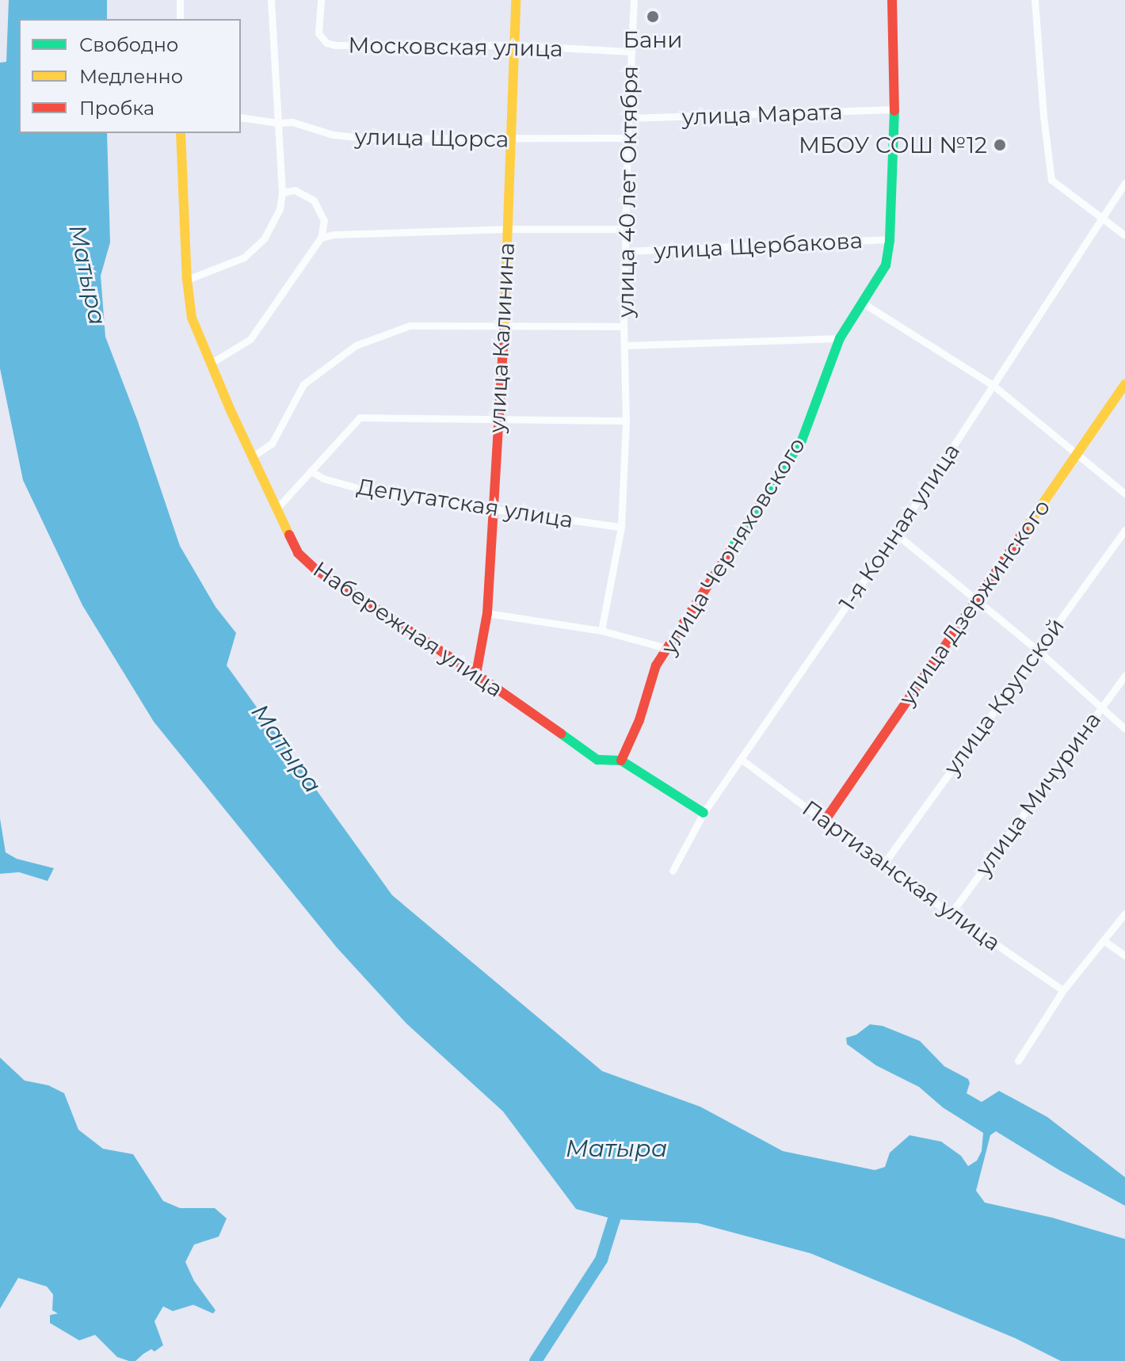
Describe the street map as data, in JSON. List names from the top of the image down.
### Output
{
  "streets": {
    "street": [
      "Московская улица",
      "улица Марата",
      "улица Щорса",
      "улица 40 лет Октября",
      "улица Щербакова",
      "улица Калинина",
      "Депутатская улица",
      "1-я Конная улица",
      "улица Черняховского",
      "улица Дзержинского",
      "Набережная улица",
      "улица Крупской",
      "улица Мичурина",
      "Партизанская улица"
    ]
  },
  "crossings": [
    ["Московская улица", "улица 40 лет Октября"],
    ["Московская улица", "улица Калинина"],
    ["улица Марата", "улица 40 лет Октября"],
    ["улица Марата", "улица Черняховского"],
    ["улица Щорса", "улица 40 лет Октября"],
    ["улица Щорса", "улица Калинина"],
    ["улица 40 лет Октября", "улица Щербакова"],
    ["улица 40 лет Октября", "Депутатская улица"],
    ["улица 40 лет Октября", "улица Черняховского"],
    ["улица Щербакова", "улица Черняховского"],
    ["улица Калинина", "Депутатская улица"],
    ["улица Калинина", "Набережная улица"],
    ["1-я Конная улица", "Набережная улица"],
    ["1-я Конная улица", "Партизанская улица"],
    ["улица Черняховского", "Набережная улица"],
    ["улица Дзержинского", "Партизанская улица"],
    ["улица Крупской", "Партизанская улица"],
    ["улица Мичурина", "Партизанская улица"]
  ],
  "water": ["Матыра"],
  "places": ["Бани", "МБОУ СОШ №12"],
  "legend": ["Свободно", "Медленно", "Пробка"]
}
